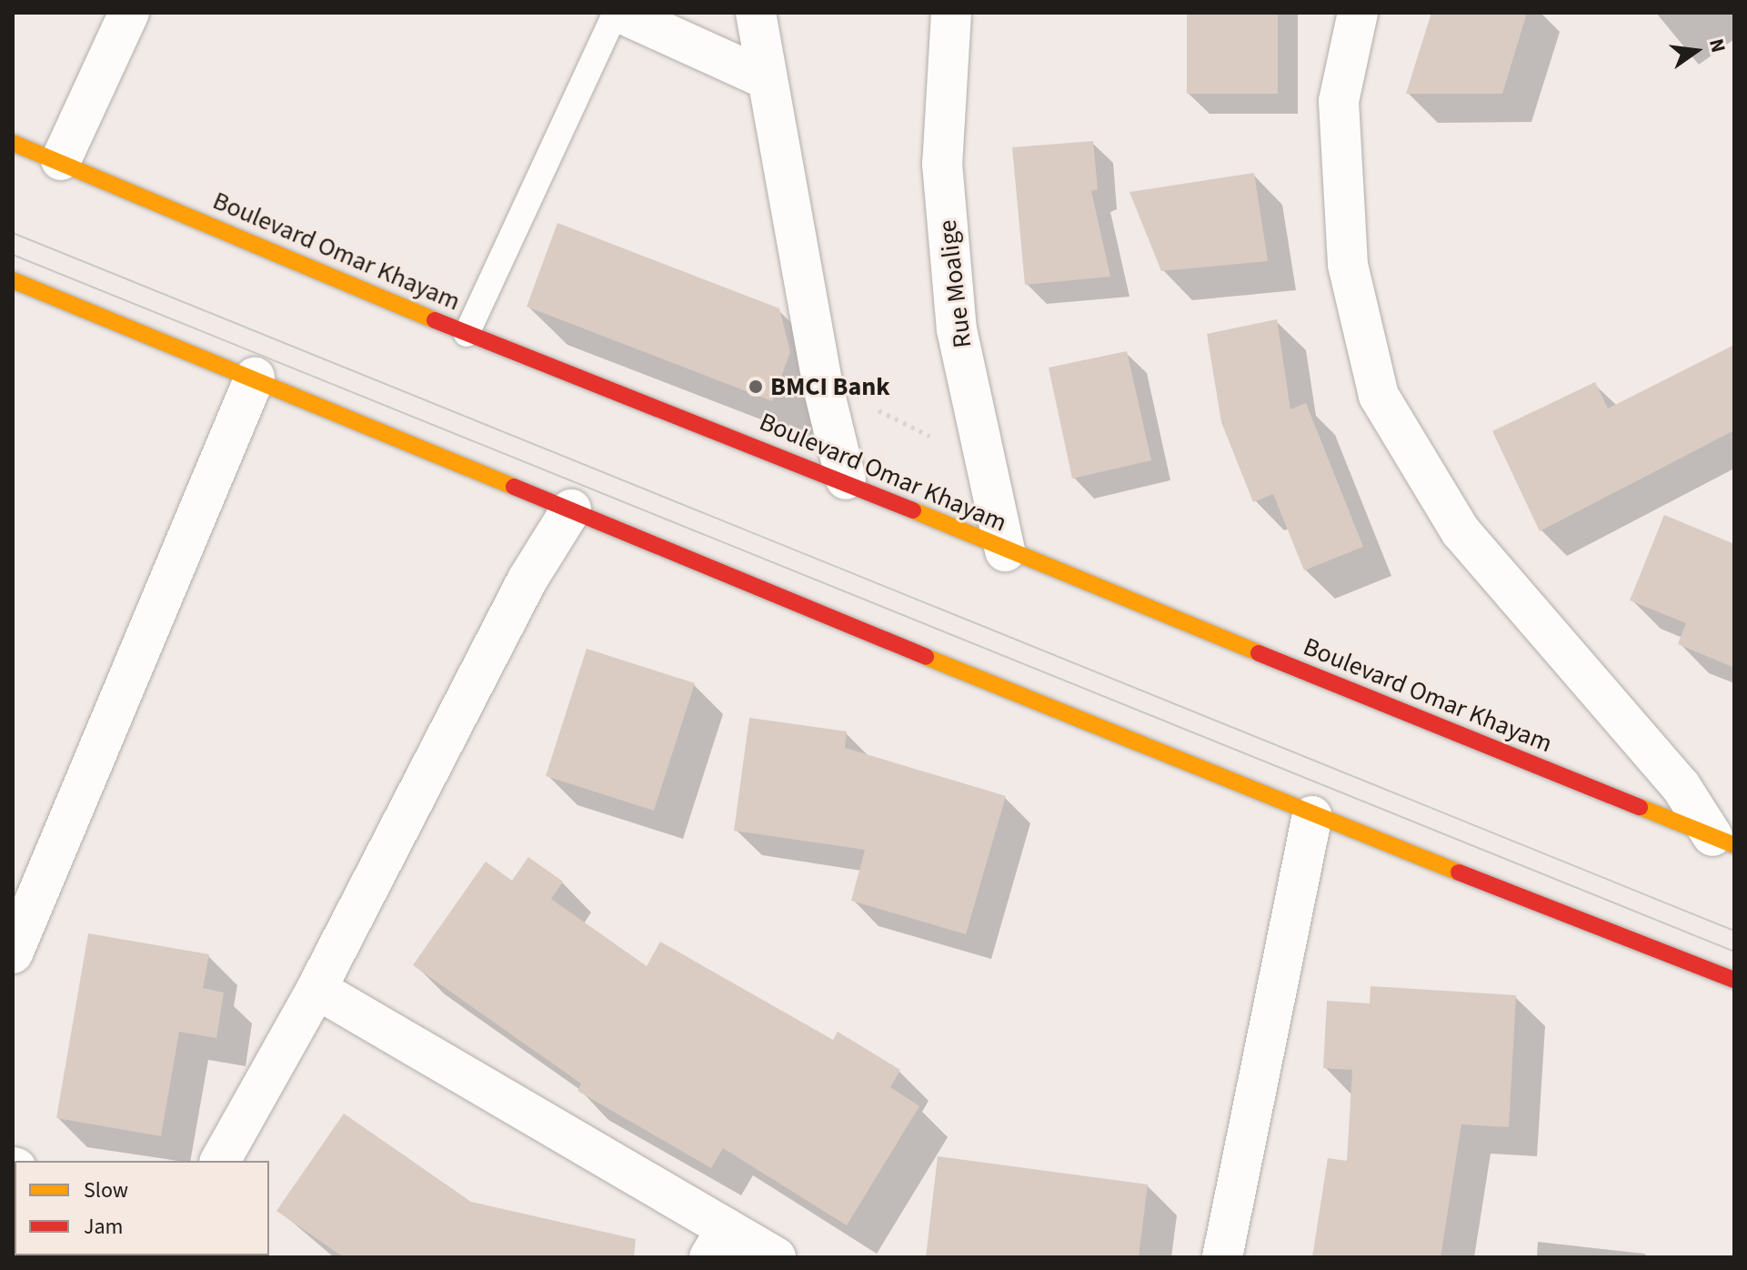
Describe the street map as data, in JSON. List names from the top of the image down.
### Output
{
  "streets": {
    "street": ["Boulevard Omar Khayam", "Rue Moalige"]
  },
  "crossings": [
    ["Boulevard Omar Khayam", "Rue Moalige"]
  ],
  "places": ["BMCI Bank"],
  "legend": ["Slow", "Jam"],
  "north": "right"
}
